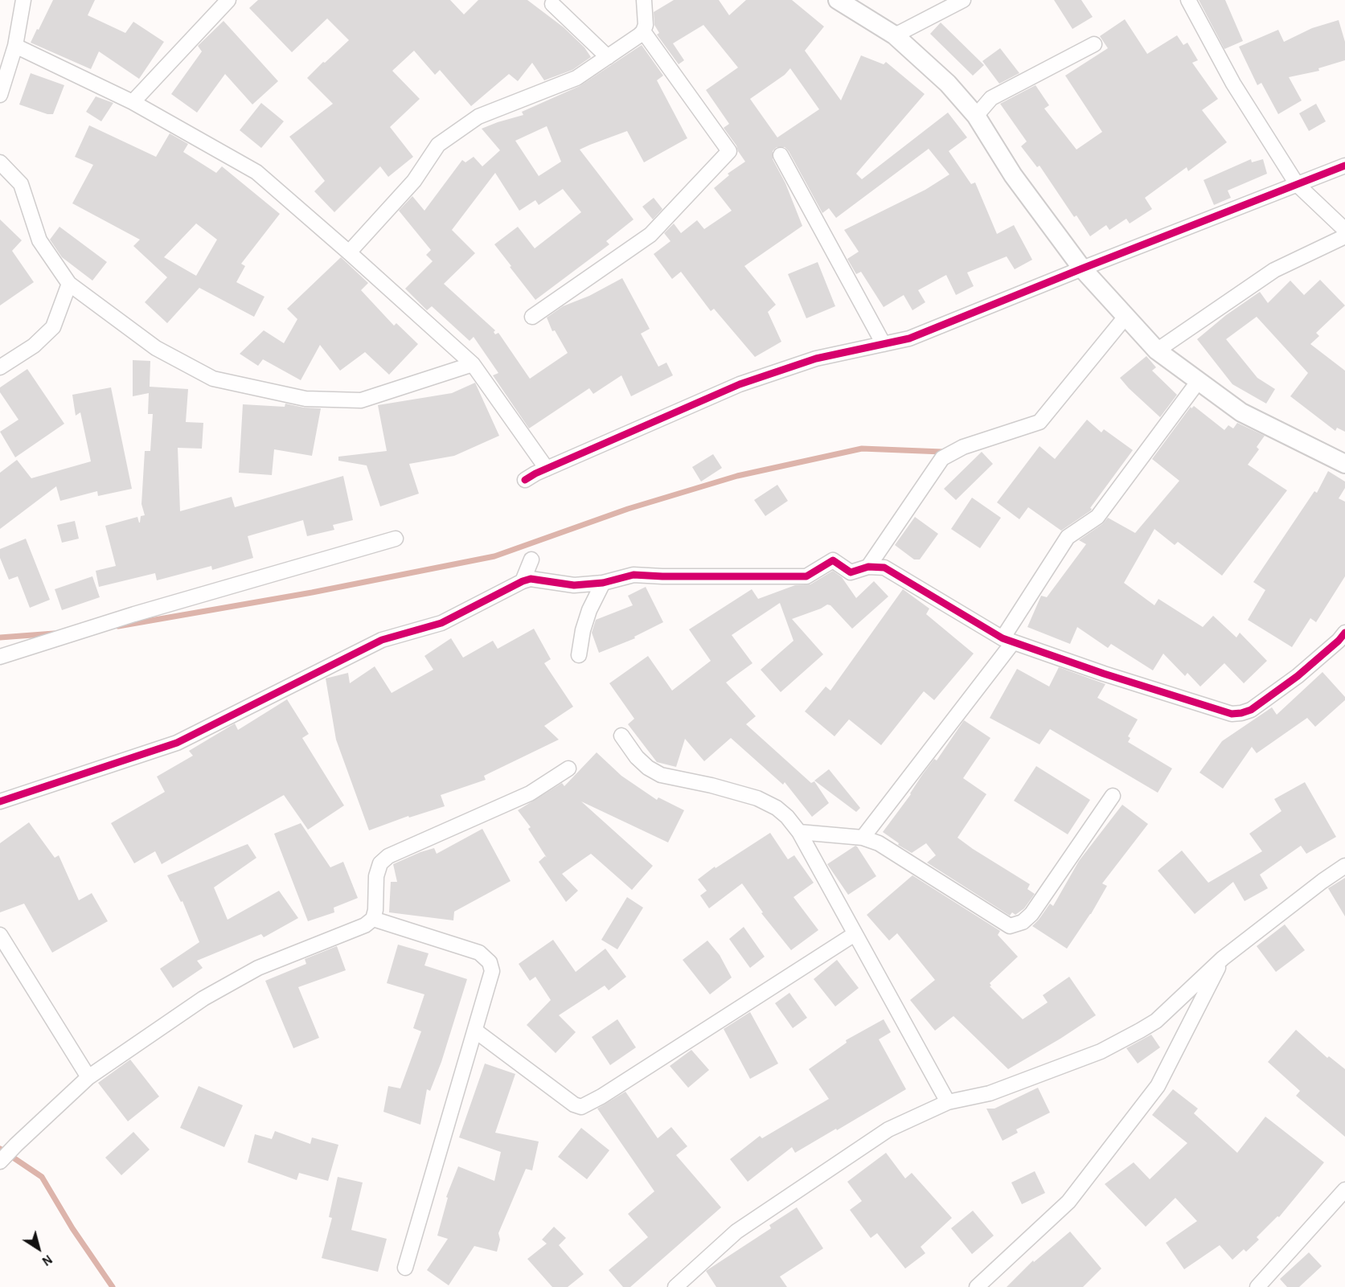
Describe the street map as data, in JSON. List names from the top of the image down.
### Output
{
  "north": "bottom right"
}
